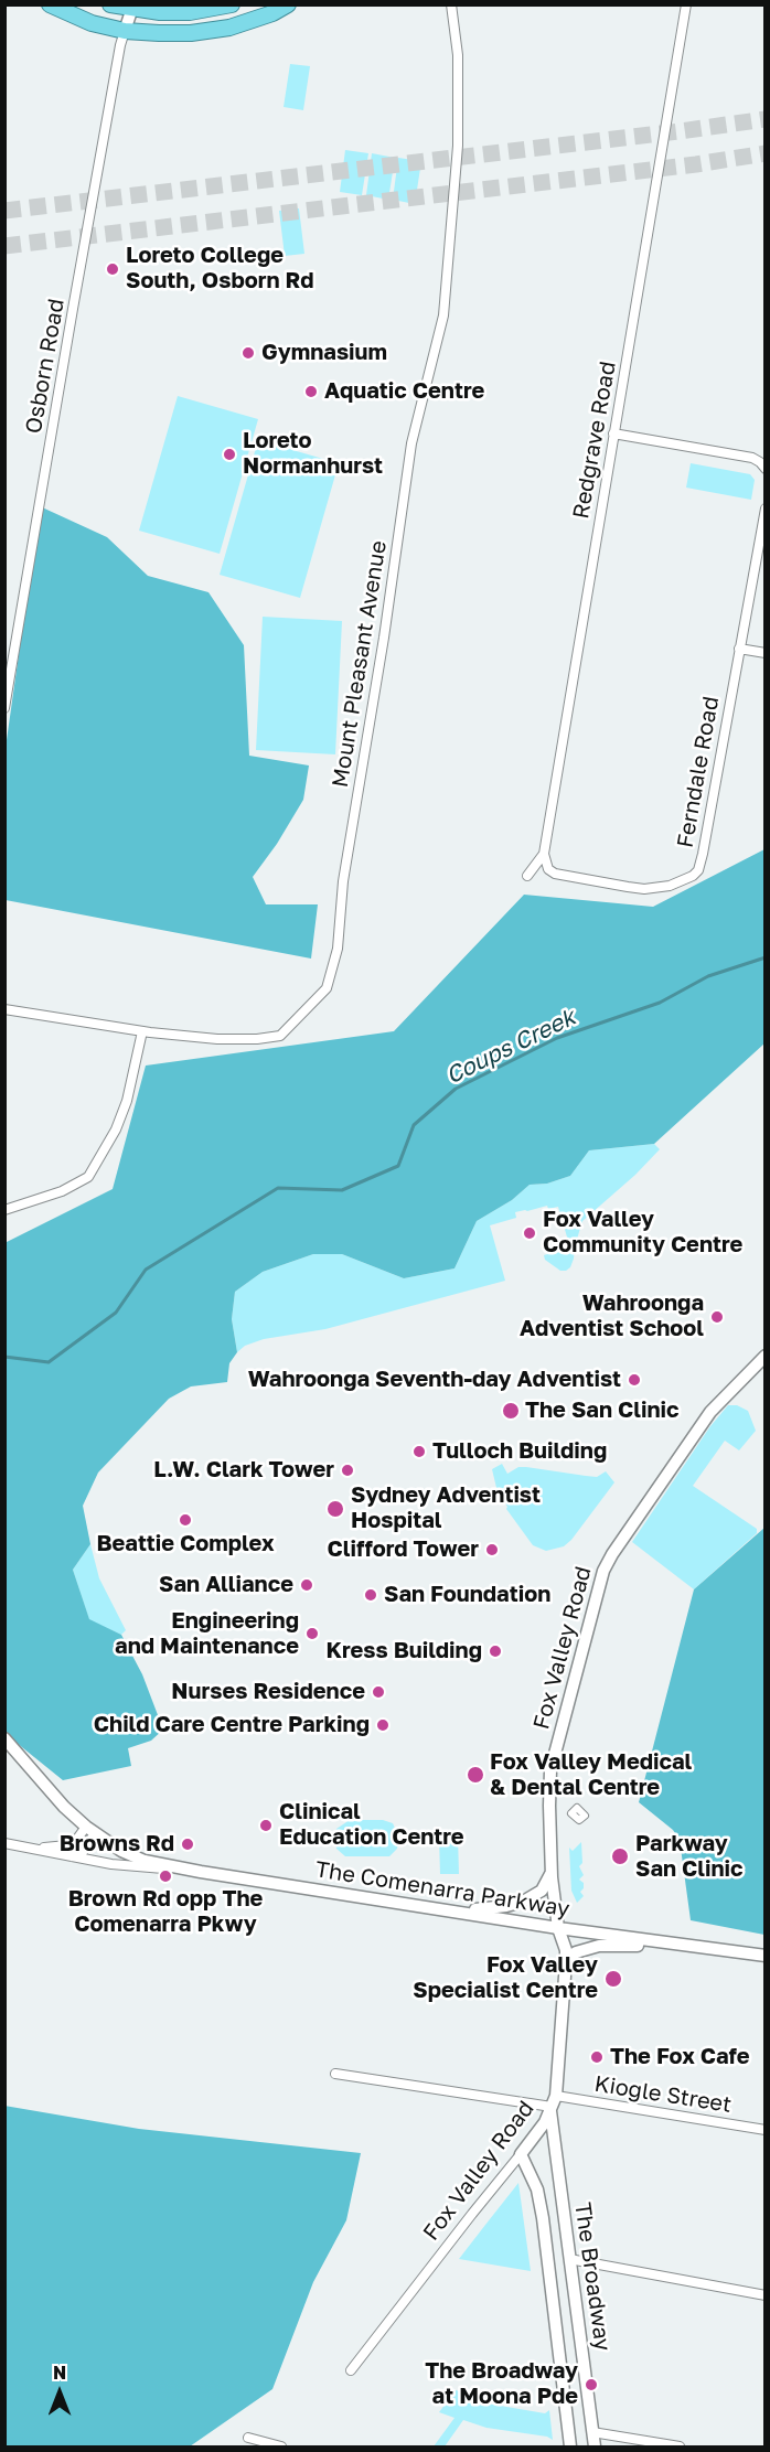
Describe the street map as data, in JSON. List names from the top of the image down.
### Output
{
  "streets": {
    "main road": ["Fox Valley Road", "The Comenarra Parkway", "The Broadway"],
    "street": [
      "Osborn Road",
      "Redgrave Road",
      "Mount Pleasant Avenue",
      "Ferndale Road",
      "Kiogle Street"
    ]
  },
  "crossings": [
    ["Redgrave Road", "Ferndale Road"],
    ["Fox Valley Road", "The Comenarra Parkway"],
    ["Fox Valley Road", "Kiogle Street"],
    ["Fox Valley Road", "The Broadway"],
    ["Kiogle Street", "The Broadway"]
  ],
  "water": ["Coups Creek"],
  "places": [
    "Loreto College South, Osborn Rd",
    "Gymnasium",
    "Aquatic Centre",
    "Loreto Normanhurst",
    "Fox Valley Community Centre",
    "Wahroonga Adventist School",
    "Wahroonga Seventh-day Adventist",
    "The San Clinic",
    "Tulloch Building",
    "L.W. Clark Tower",
    "Sydney Adventist Hospital",
    "Beattie Complex",
    "Clifford Tower",
    "San Alliance",
    "San Foundation",
    "Engineering and Maintenance",
    "Kress Building",
    "Nurses Residence",
    "Child Care Centre Parking",
    "Fox Valley Medical & Dental Centre",
    "Clinical Education Centre",
    "Browns Rd",
    "Parkway San Clinic",
    "Brown Rd opp The Comenarra Pkwy",
    "Fox Valley Specialist Centre",
    "The Fox Cafe",
    "The Broadway at Moona Pde"
  ],
  "north": "top"
}
